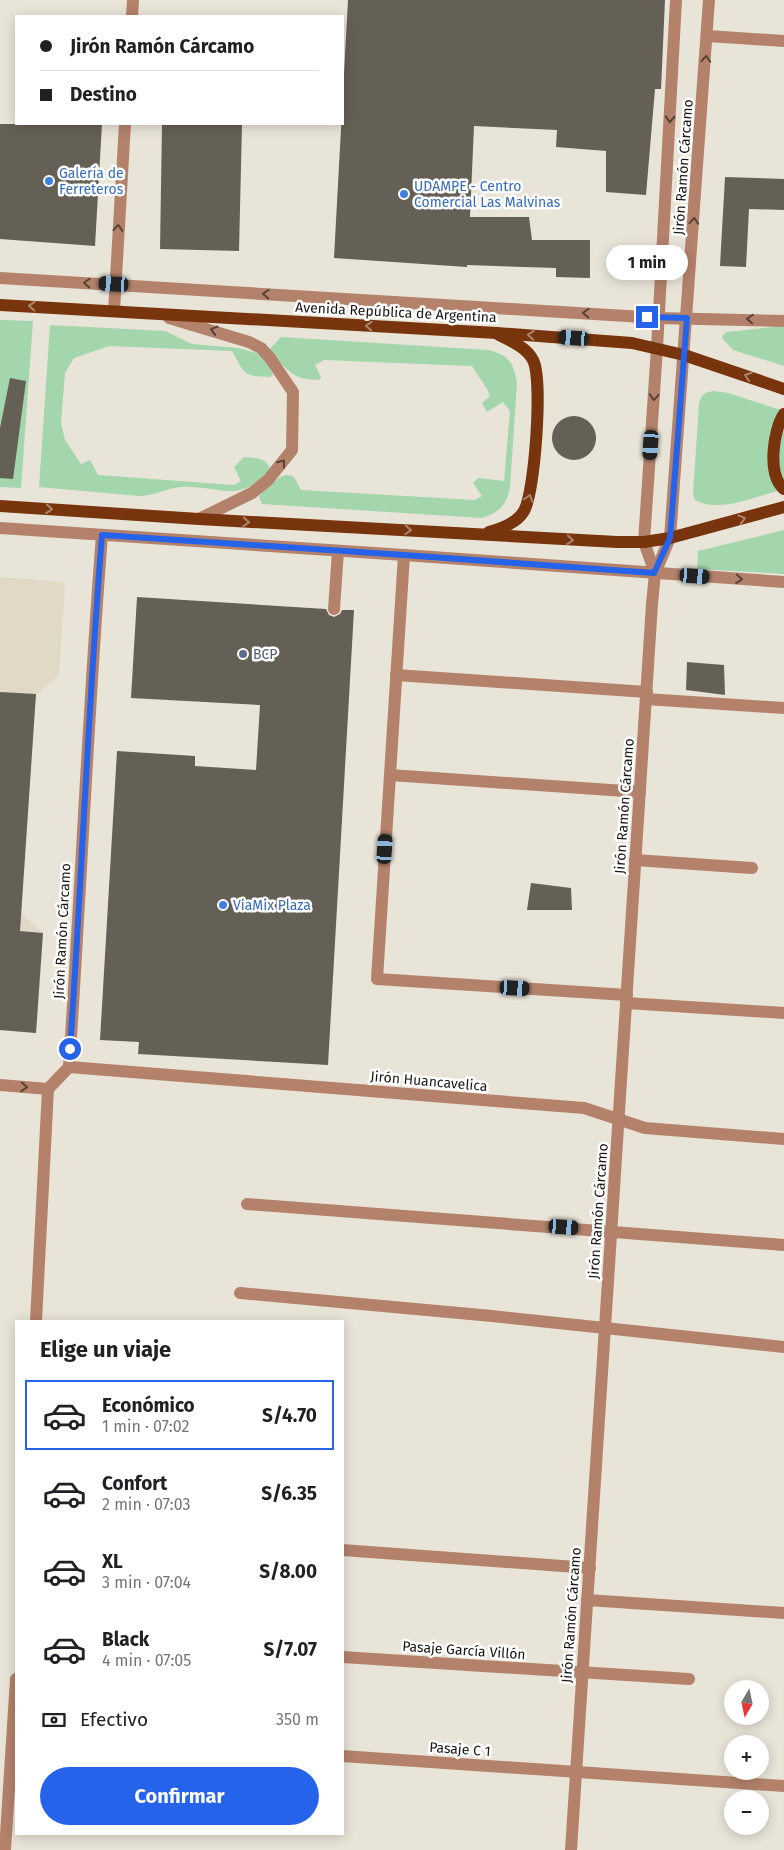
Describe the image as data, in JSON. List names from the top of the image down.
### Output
{
  "streets": {
    "main road": ["Avenida República de Argentina"],
    "street": [
      "Jirón Ramón Cárcamo",
      "Jirón Huancavelica",
      "Pasaje García Villón",
      "Pasaje C 1"
    ]
  },
  "crossings": [
    ["Jirón Ramón Cárcamo", "Avenida República de Argentina"],
    ["Jirón Ramón Cárcamo", "Jirón Huancavelica"],
    ["Jirón Ramón Cárcamo", "Pasaje García Villón"],
    ["Jirón Ramón Cárcamo", "Pasaje C 1"]
  ],
  "one_way": ["Avenida República de Argentina"],
  "places": [
    "Galería de Ferreteros",
    "UDAMPE - Centro Comercial Las Malvinas",
    "BCP",
    "ViaMix Plaza"
  ],
  "north": "bottom",
  "page": {
    "banner": ["Jirón Ramón Cárcamo", "Destino"],
    "bubble": "1 min",
    "heading": "Elige un viaje",
    "list": [
      {
        "name": "Económico",
        "note": "1 min · 07:02",
        "value": "S/4.70"
      },
      {
        "name": "Confort",
        "note": "2 min · 07:03",
        "value": "S/6.35"
      },
      {
        "name": "XL",
        "note": "3 min · 07:04",
        "value": "S/8.00"
      },
      {
        "name": "Black",
        "note": "4 min · 07:05",
        "value": "S/7.07"
      }
    ],
    "map_buttons": ["+", "−"],
    "pay": ["Efectivo", "350 m"],
    "buttons": "Confirmar"
  }
}
